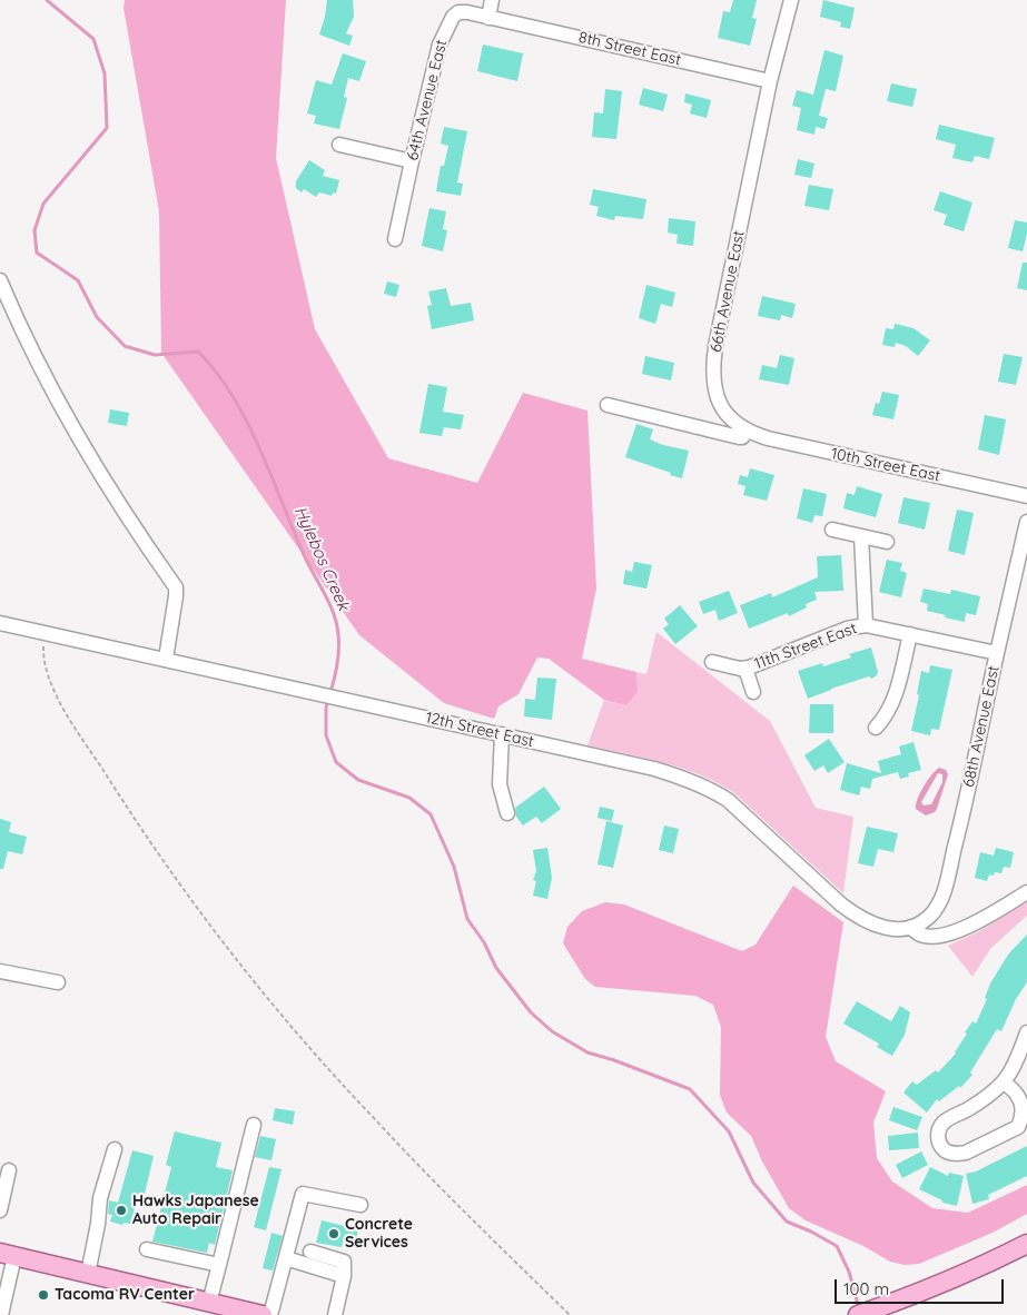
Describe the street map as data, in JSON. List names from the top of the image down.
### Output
{
  "streets": {
    "street": [
      "8th Street East",
      "64th Avenue East",
      "66th Avenue East",
      "10th Street East",
      "11th Street East",
      "68th Avenue East",
      "12th Street East"
    ]
  },
  "crossings": [
    ["8th Street East", "64th Avenue East"],
    ["8th Street East", "66th Avenue East"],
    ["66th Avenue East", "10th Street East"],
    ["11th Street East", "68th Avenue East"],
    ["68th Avenue East", "12th Street East"]
  ],
  "water": ["Hylebos Creek"],
  "places": ["Hawks Japanese Auto Repair", "Concrete Services", "Tacoma RV Center"],
  "scale_bar": "100 m"
}
